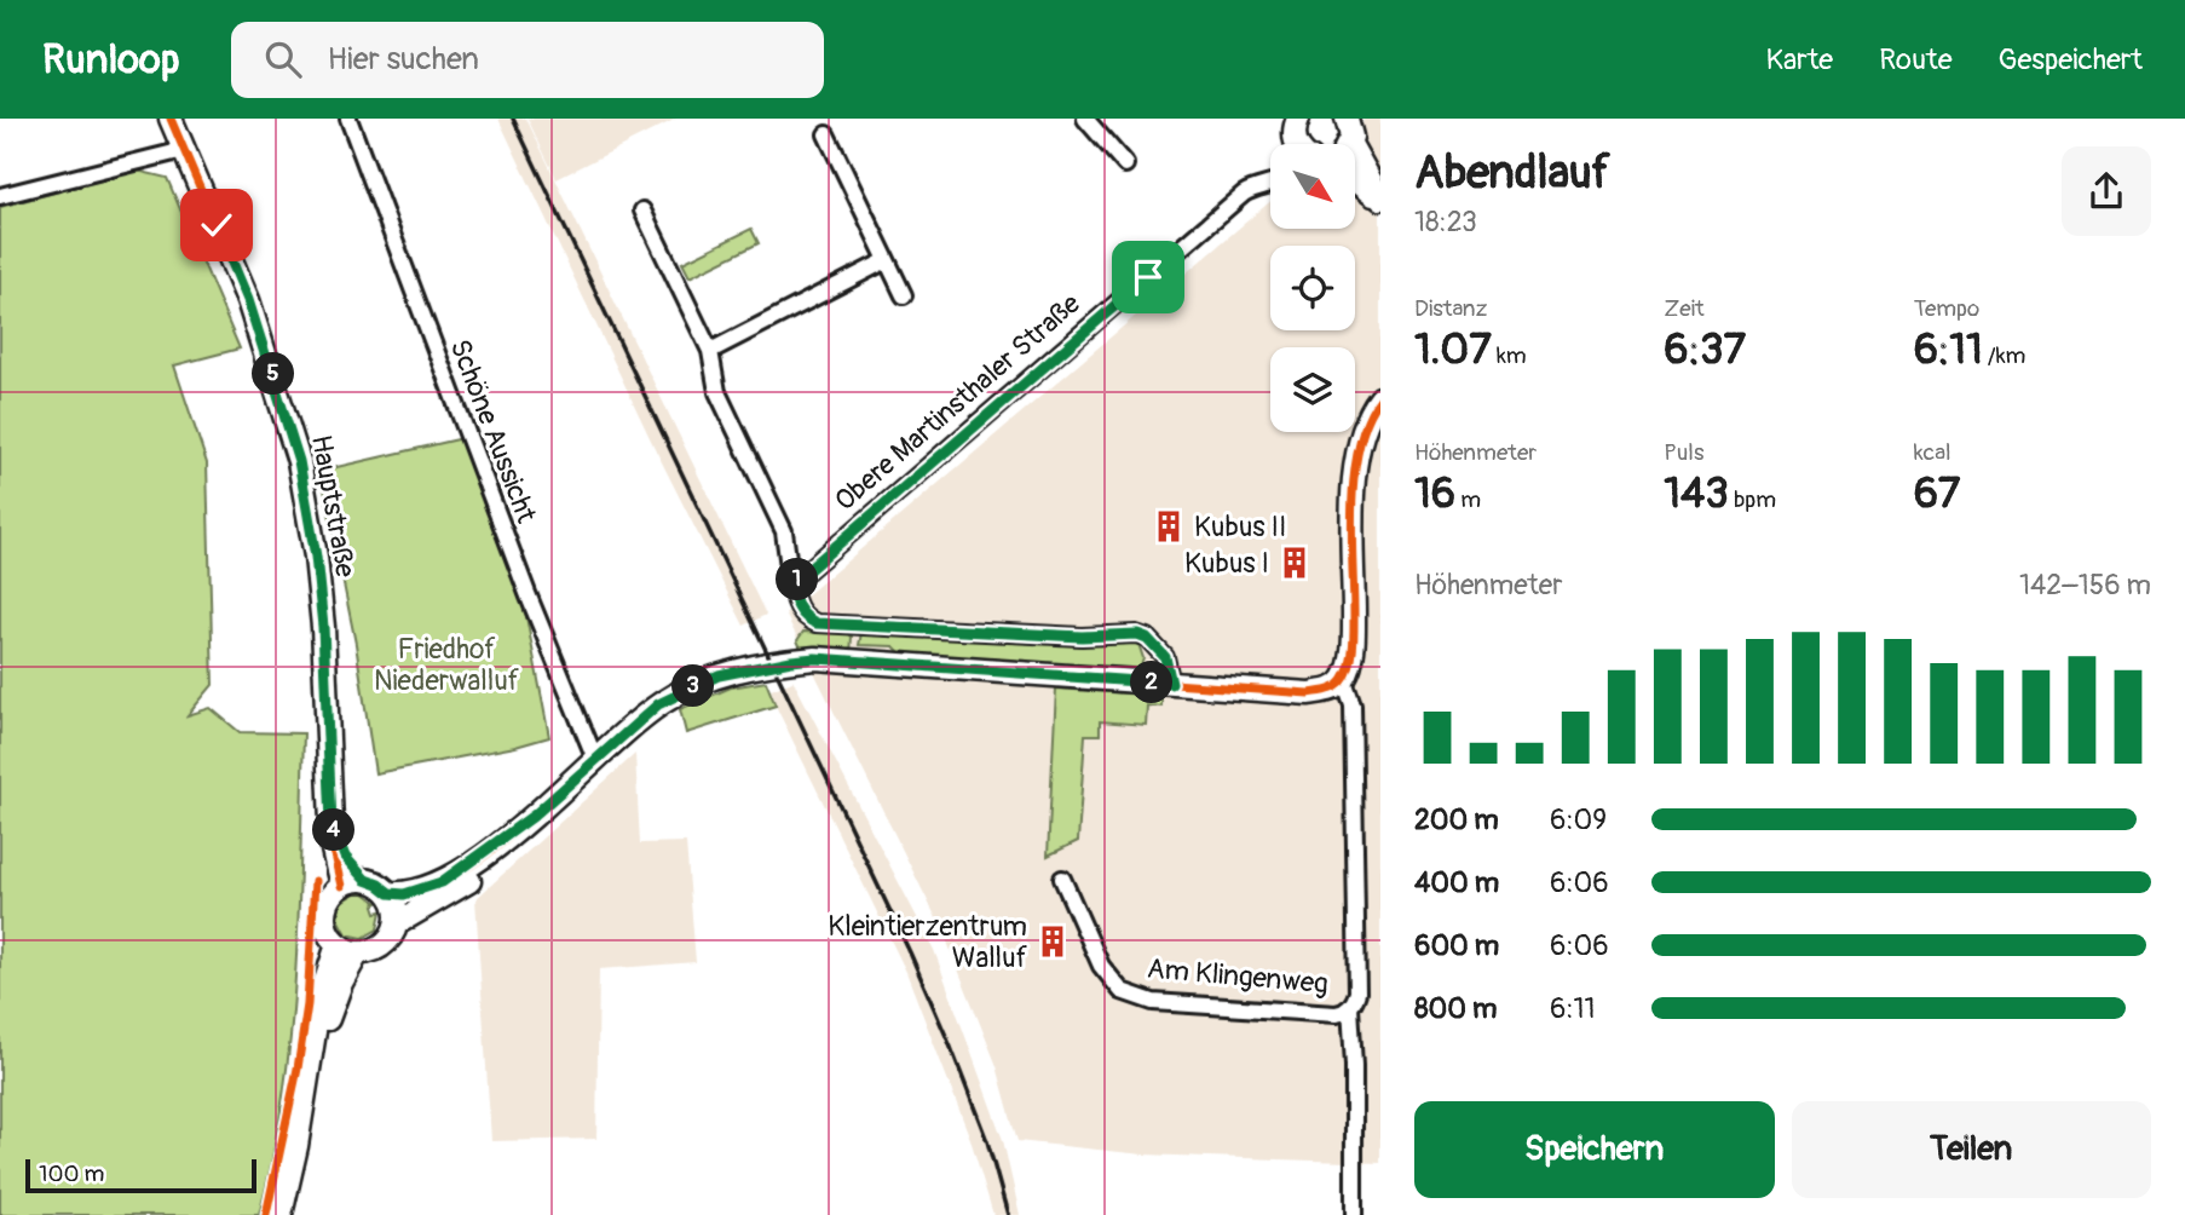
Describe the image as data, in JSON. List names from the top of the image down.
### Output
{
  "streets": {
    "street": [
      "Obere Martinsthaler Straße",
      "Schöne Aussicht",
      "Hauptstraße",
      "Am Klingenweg"
    ]
  },
  "parks": ["Friedhof Niederwalluf"],
  "places": {
    "building": ["Kubus II", "Kubus I", "Kleintierzentrum Walluf"]
  },
  "scale_bar": "100 m",
  "north": "bottom right",
  "page": {
    "header": "Runloop",
    "search": "Hier suchen",
    "nav": ["Karte", "Route", "Gespeichert"],
    "heading": ["Abendlauf", "18:23"],
    "stats": [
      ["Distanz", "1.07 km"],
      ["Zeit", "6:37"],
      ["Tempo", "6:11 /km"],
      ["Höhenmeter", "16 m"],
      ["Puls", "143 bpm"],
      ["kcal", "67"]
    ],
    "pins": [
      "5",
      "1",
      "2",
      "3",
      "4"
    ],
    "chart": ["Höhenmeter", "142–156 m"],
    "list": [
      {
        "name": "200 m",
        "note": "6:09"
      },
      {
        "name": "400 m",
        "note": "6:06"
      },
      {
        "name": "600 m",
        "note": "6:06"
      },
      {
        "name": "800 m",
        "note": "6:11"
      }
    ],
    "buttons": ["Speichern", "Teilen"],
    "scale": "100 m"
  }
}
